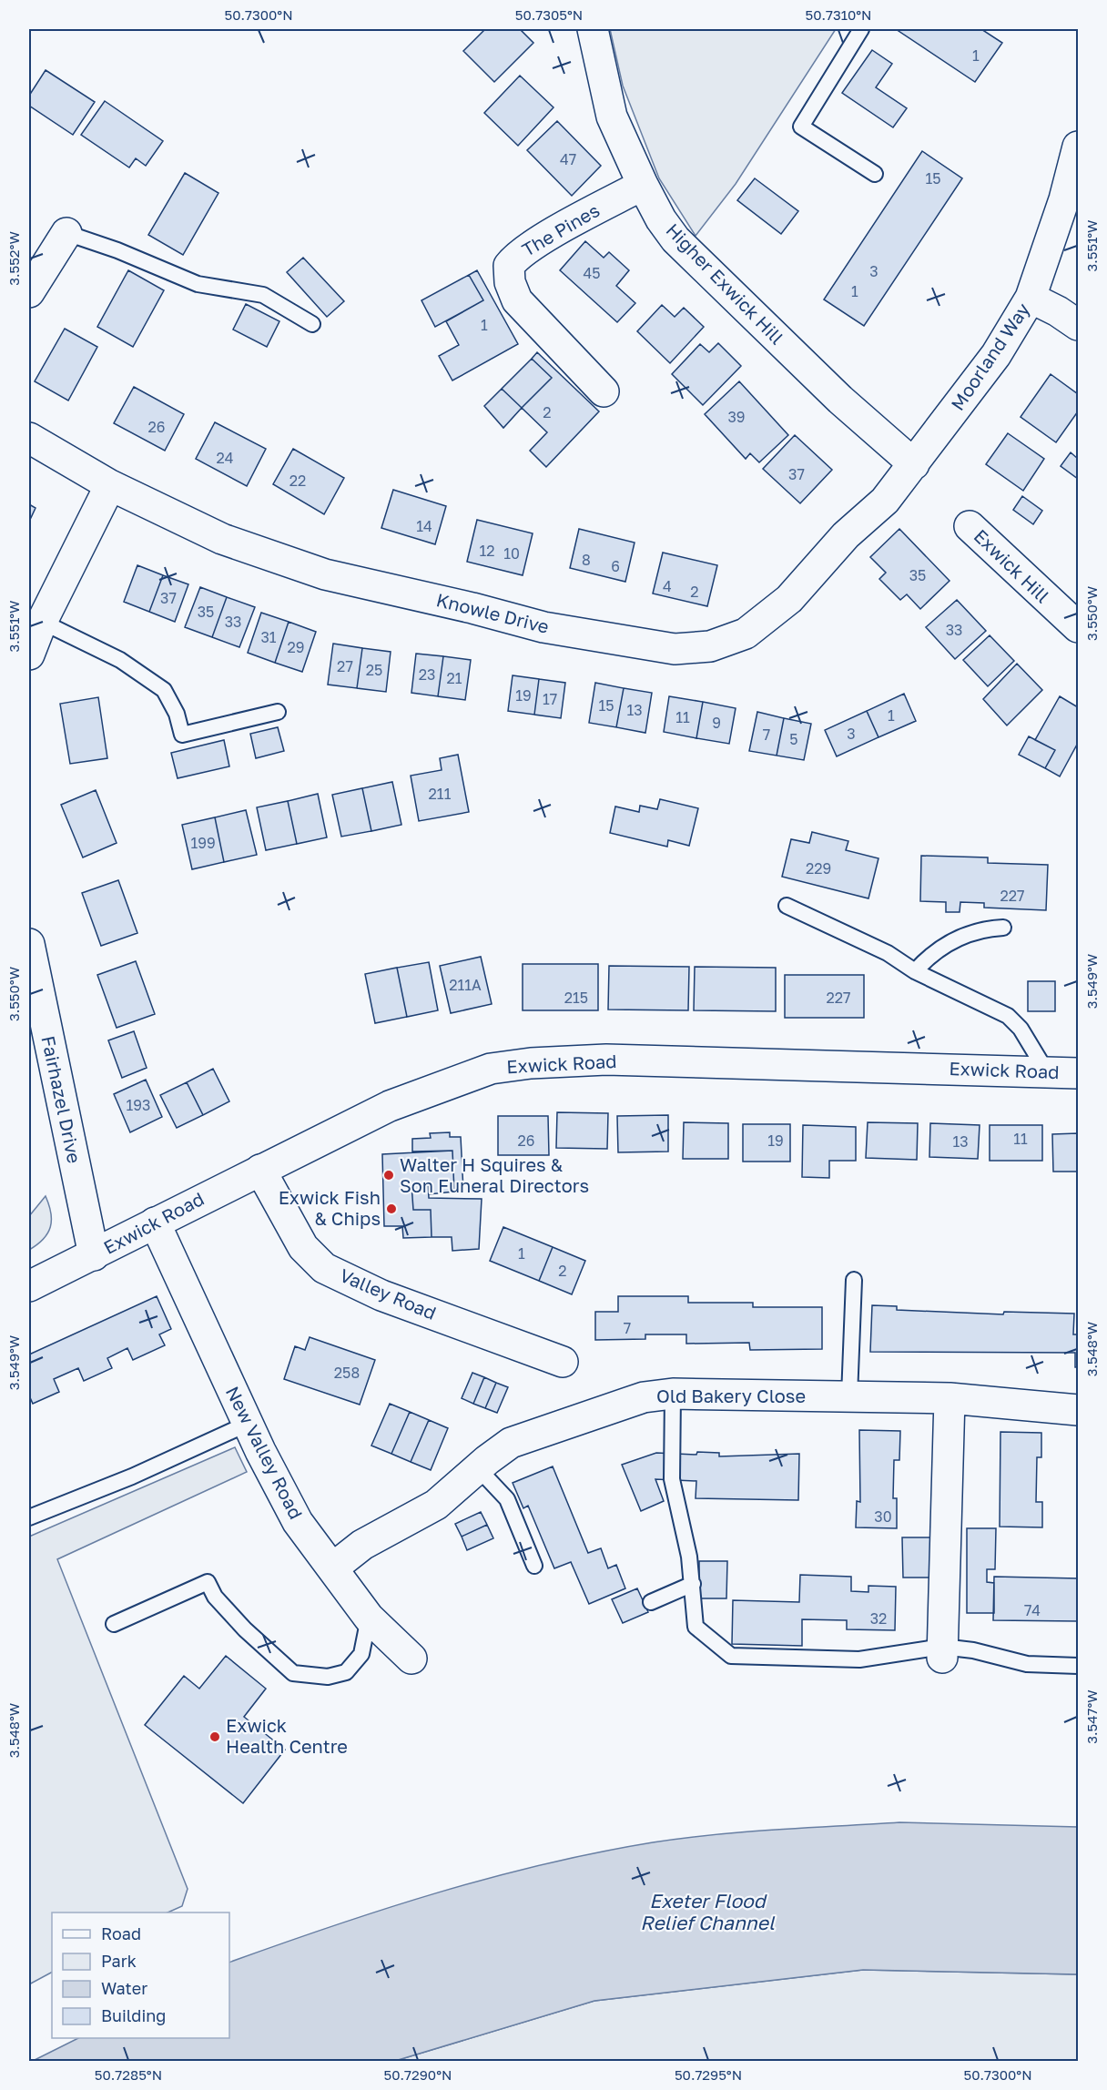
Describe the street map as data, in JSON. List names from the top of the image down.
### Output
{
  "streets": {
    "street": [
      "The Pines",
      "Higher Exwick Hill",
      "Moorland Way",
      "Exwick Hill",
      "Knowle Drive",
      "Exwick Road",
      "Fairhazel Drive",
      "Valley Road",
      "Old Bakery Close",
      "New Valley Road"
    ]
  },
  "crossings": [
    ["The Pines", "Higher Exwick Hill"],
    ["Higher Exwick Hill", "Moorland Way"],
    ["Higher Exwick Hill", "Knowle Drive"],
    ["Moorland Way", "Knowle Drive"],
    ["Exwick Road", "Fairhazel Drive"],
    ["Exwick Road", "Valley Road"],
    ["Exwick Road", "New Valley Road"],
    ["Old Bakery Close", "New Valley Road"]
  ],
  "water": ["Exeter Flood Relief Channel"],
  "places": ["Walter H Squires & Son Funeral Directors", "Exwick Fish & Chips", "Exwick Health Centre"],
  "house_numbers": [
    "1",
    "47",
    "15",
    "3",
    "45",
    "1",
    "1",
    "2",
    "39",
    "26",
    "24",
    "37",
    "22",
    "14",
    "12",
    "10",
    "8",
    "6",
    "35",
    "4",
    "2",
    "37",
    "35",
    "33",
    "33",
    "31",
    "29",
    "27",
    "25",
    "23",
    "21",
    "19",
    "17",
    "15",
    "13",
    "1",
    "11",
    "9",
    "3",
    "7",
    "5",
    "211",
    "199",
    "229",
    "227",
    "211A",
    "215",
    "227",
    "193",
    "11",
    "26",
    "19",
    "13",
    "1",
    "2",
    "7",
    "258",
    "30",
    "74",
    "32"
  ],
  "legend": [
    "Road",
    "Park",
    "Water",
    "Building"
  ],
  "coordinates": [
    "50.7300°N",
    "50.7305°N",
    "50.7310°N",
    "3.551°W",
    "3.552°W",
    "3.550°W",
    "3.549°W",
    "3.548°W",
    "3.547°W",
    "50.7285°N",
    "50.7290°N",
    "50.7295°N"
  ]
}
